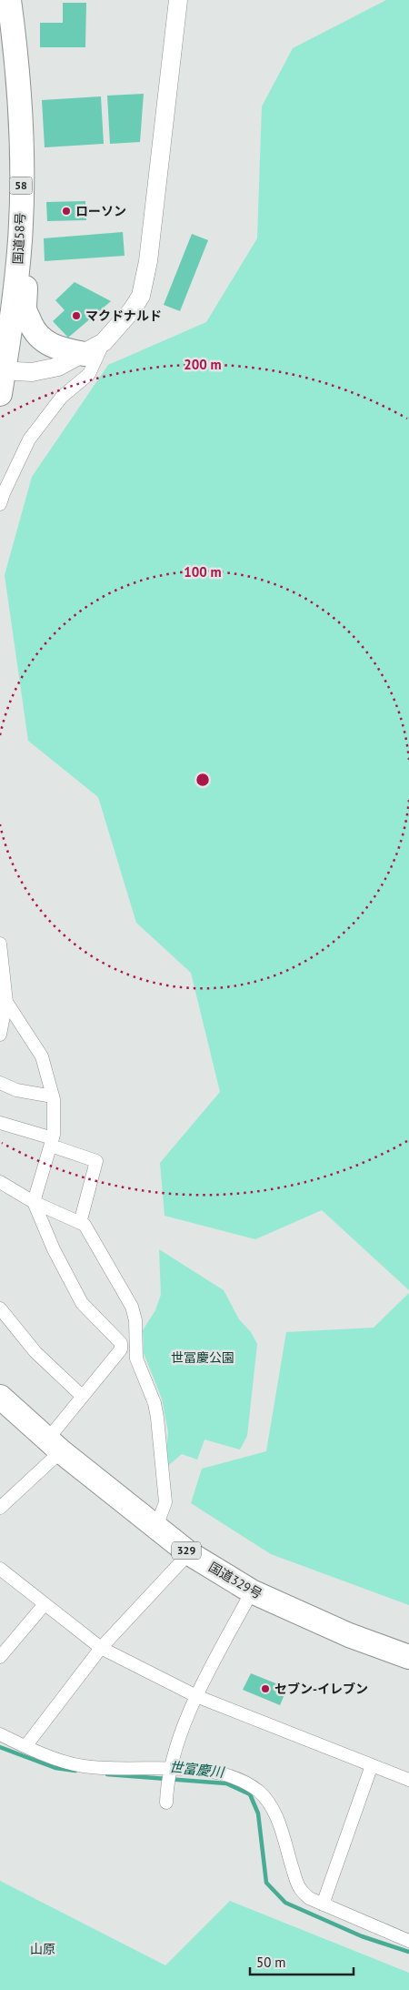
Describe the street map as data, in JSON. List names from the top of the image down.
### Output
{
  "streets": {
    "highway": [
      "58",
      "国道58号",
      "329",
      "国道329号"
    ]
  },
  "water": ["世富慶川"],
  "parks": ["世冨慶公園", "山原"],
  "places": ["ローソン", "マクドナルド", "セブン-イレブン"],
  "scale_bar": "50 m",
  "rings": ["200 m", "100 m"]
}
